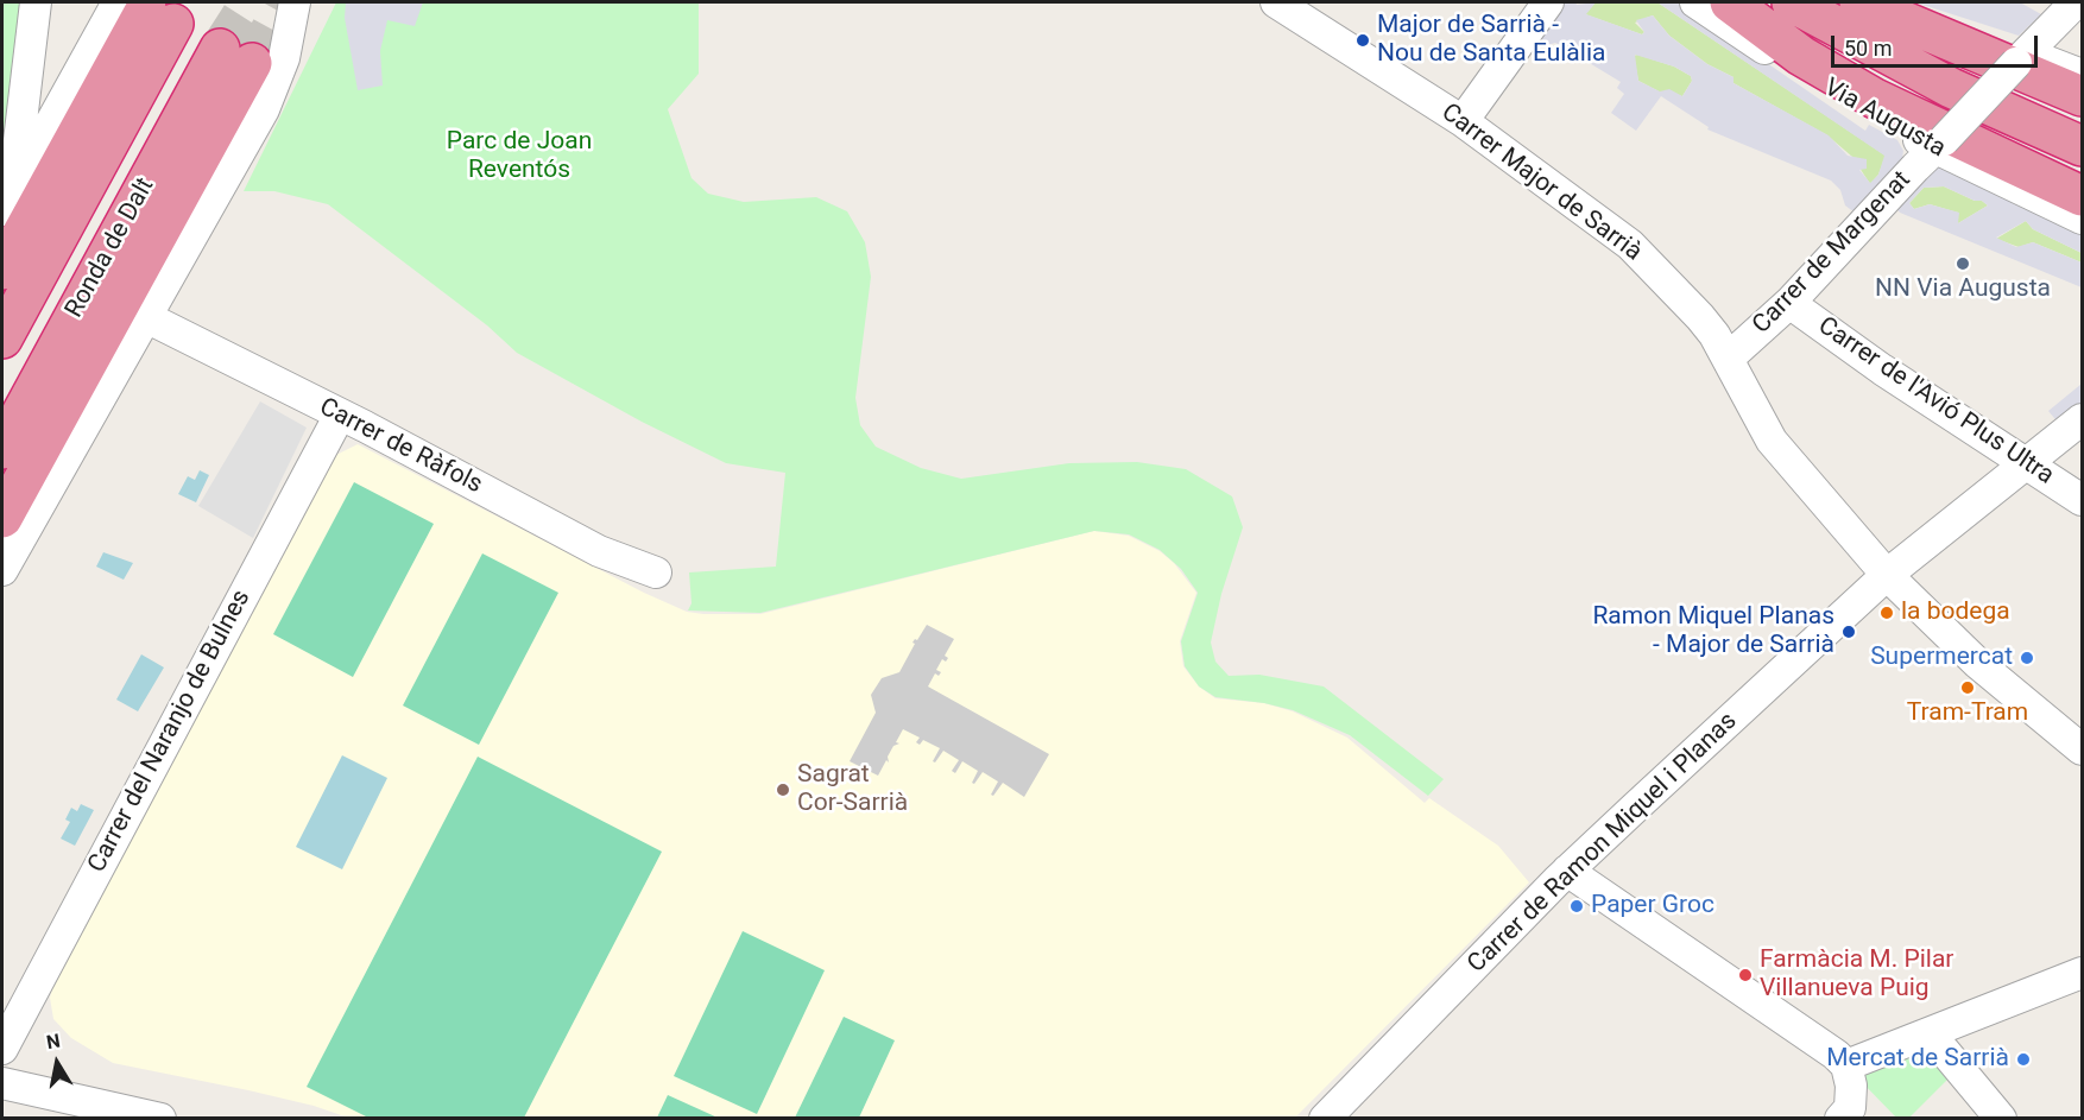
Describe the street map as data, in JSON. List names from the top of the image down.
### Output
{
  "streets": {
    "highway": ["Ronda de Dalt"],
    "street": [
      "Via Augusta",
      "Carrer Major de Sarrià",
      "Carrer de Margenat",
      "Carrer de l'Avió Plus Ultra",
      "Carrer de Ràfols",
      "Carrer del Naranjo de Bulnes",
      "Carrer de Ramon Miquel i Planas"
    ]
  },
  "crossings": [
    ["Via Augusta", "Carrer de Margenat"],
    ["Carrer Major de Sarrià", "Carrer de Margenat"],
    ["Carrer Major de Sarrià", "Carrer de Ramon Miquel i Planas"],
    ["Carrer de Margenat", "Carrer de l'Avió Plus Ultra"],
    ["Carrer de l'Avió Plus Ultra", "Carrer de Ramon Miquel i Planas"],
    ["Carrer de Ràfols", "Carrer del Naranjo de Bulnes"]
  ],
  "parks": ["Parc de Joan Reventós"],
  "places": [
    "Major de Sarrià - Nou de Santa Eulàlia",
    "NN Via Augusta",
    "la bodega",
    "Ramon Miquel Planas - Major de Sarrià",
    "Supermercat",
    "Tram-Tram",
    "Sagrat Cor-Sarrià",
    "Paper Groc",
    "Farmàcia M. Pilar Villanueva Puig",
    "Mercat de Sarrià"
  ],
  "scale_bar": "50 m",
  "north": "top"
}
